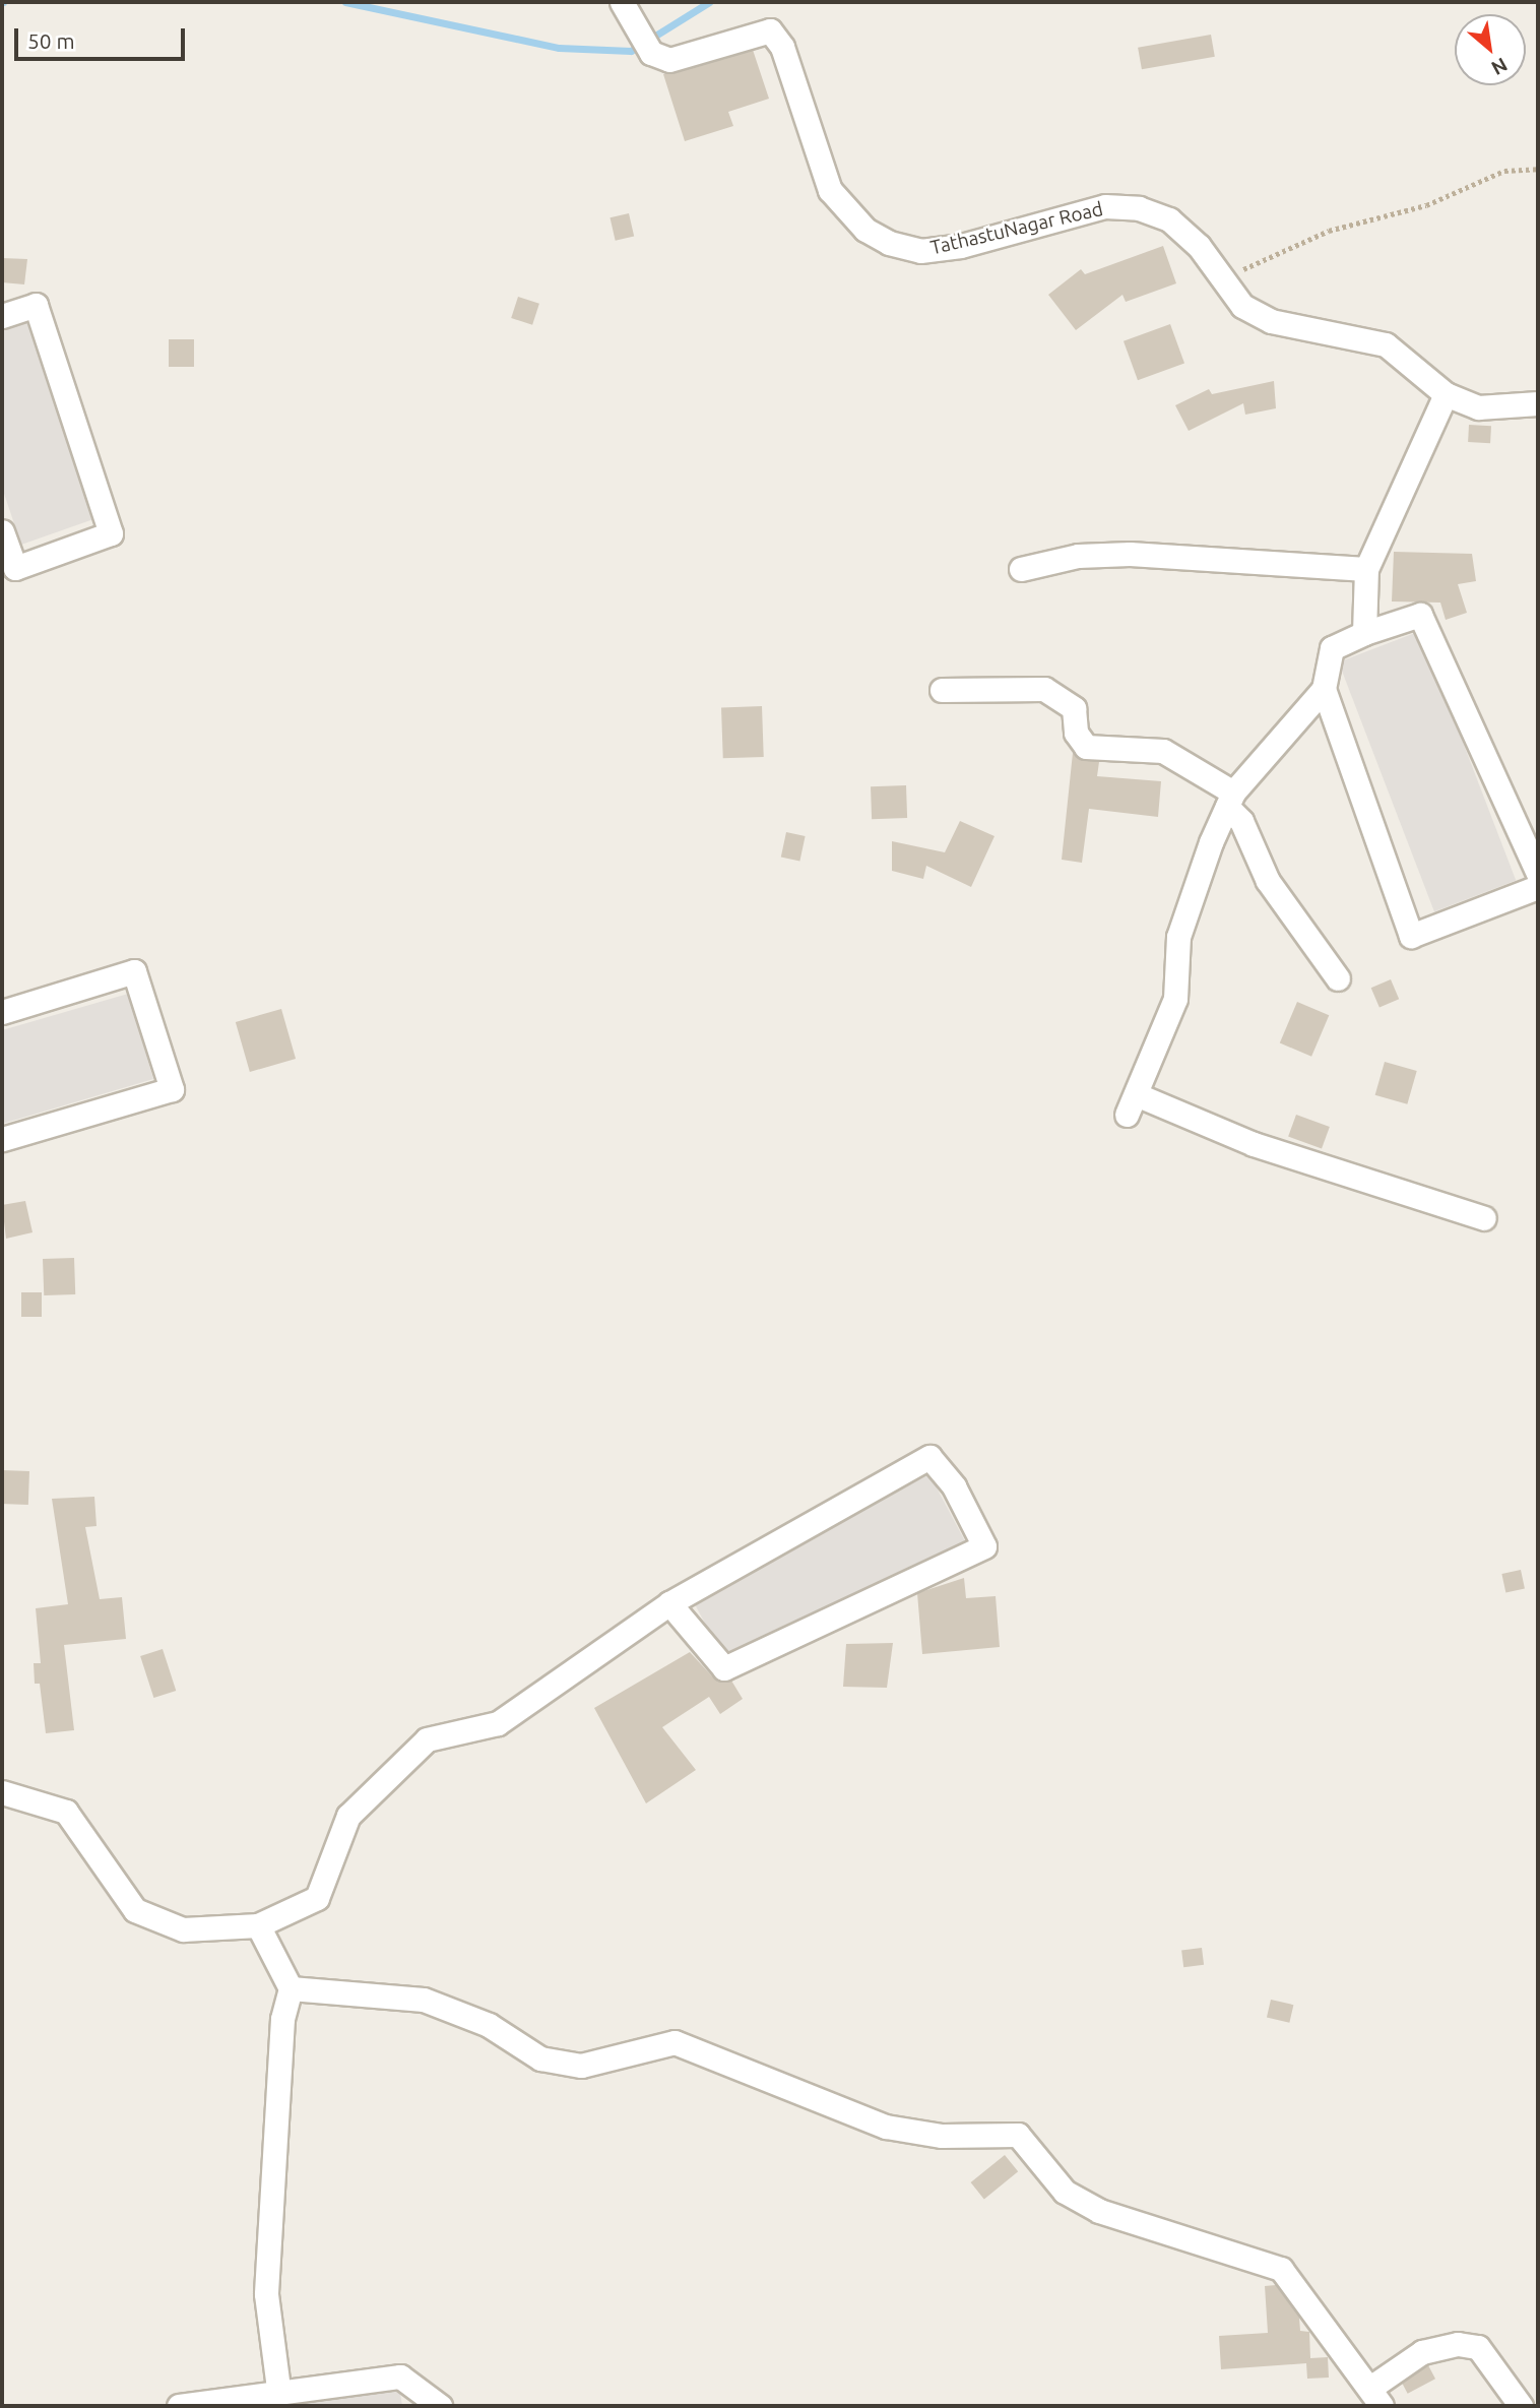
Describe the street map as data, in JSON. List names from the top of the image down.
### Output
{
  "streets": {
    "street": ["TathastuNagar Road"]
  },
  "scale_bar": "50 m",
  "north": "bottom right"
}
